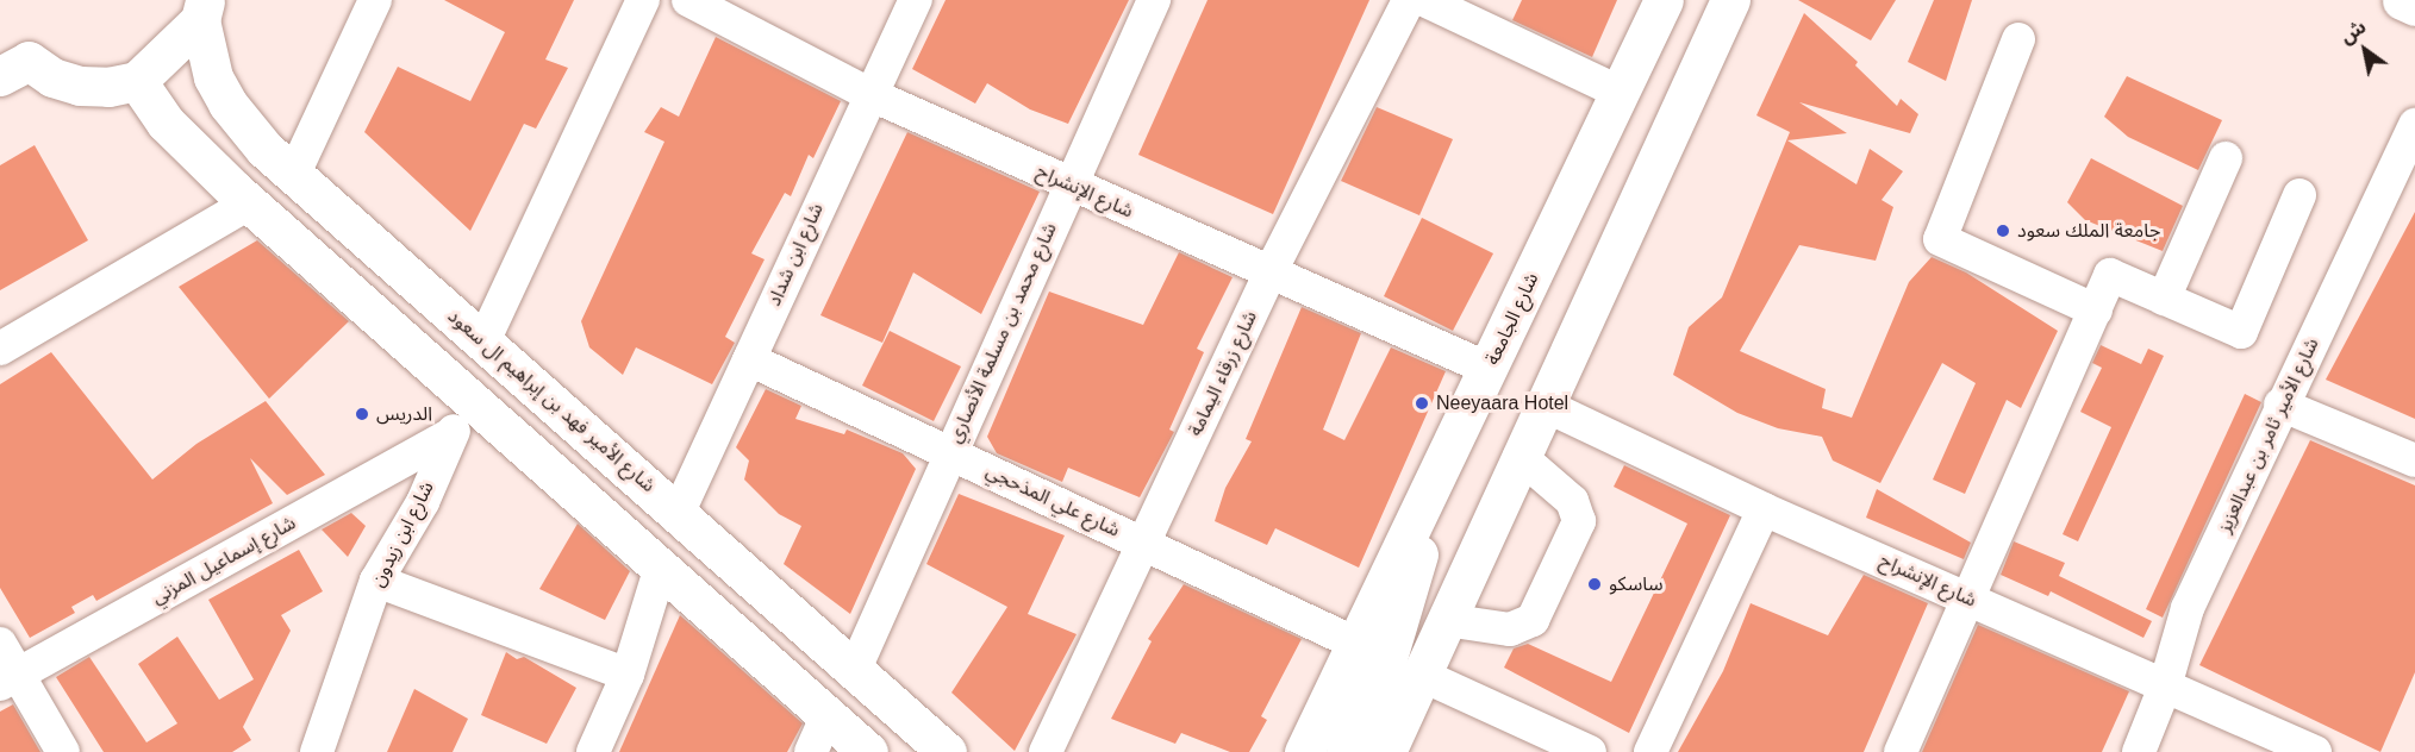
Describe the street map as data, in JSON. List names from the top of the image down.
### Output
{
  "streets": {
    "main road": ["شارع الجامعة", "شارع الأمير فهد بن إبراهيم ال سعود"],
    "street": [
      "شارع الإنشراح",
      "شارع ابن شداد",
      "شارع محمد بن مسلمة الأنصاري",
      "شارع زرقاء اليمامة",
      "شارع الأمير ثامر بن عبدالعزيز",
      "شارع علي المذحجي",
      "شارع ابن زيدون",
      "شارع إسماعيل المزني"
    ]
  },
  "crossings": [
    ["شارع الإنشراح", "شارع ابن شداد"],
    ["شارع الإنشراح", "شارع الجامعة"],
    ["شارع الإنشراح", "شارع محمد بن مسلمة الأنصاري"],
    ["شارع الإنشراح", "شارع زرقاء اليمامة"],
    ["شارع الإنشراح", "شارع الأمير ثامر بن عبدالعزيز"],
    ["شارع ابن شداد", "شارع الأمير فهد بن إبراهيم ال سعود"],
    ["شارع ابن شداد", "شارع علي المذحجي"],
    ["شارع الجامعة", "شارع علي المذحجي"],
    ["شارع محمد بن مسلمة الأنصاري", "شارع الأمير فهد بن إبراهيم ال سعود"],
    ["شارع محمد بن مسلمة الأنصاري", "شارع علي المذحجي"],
    ["شارع زرقاء اليمامة", "شارع علي المذحجي"],
    ["شارع ابن زيدون", "شارع إسماعيل المزني"]
  ],
  "places": [
    "جامعة الملك سعود",
    "Neeyaara Hotel",
    "الدريس",
    "ساسكو"
  ],
  "north": "top left"
}
